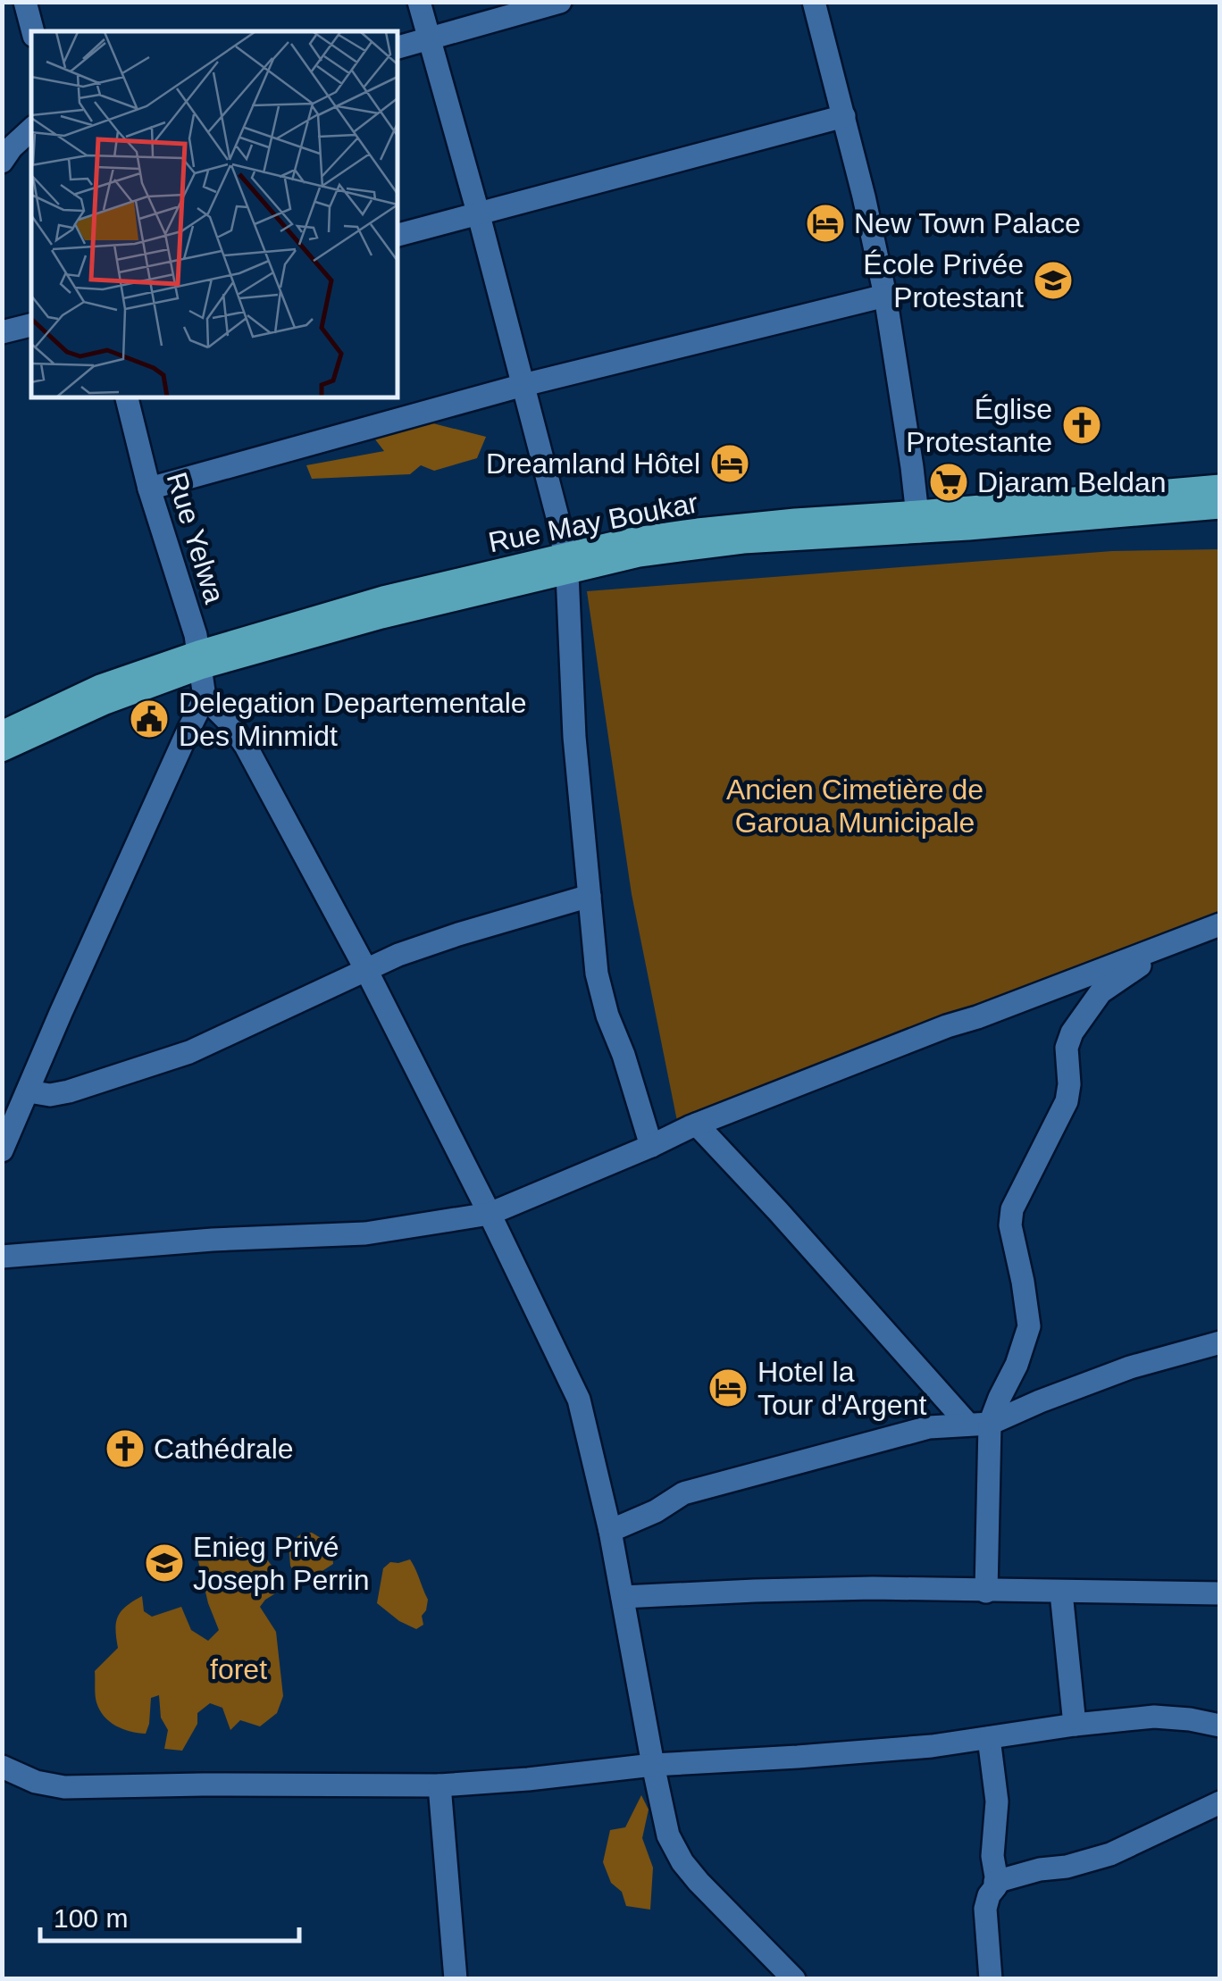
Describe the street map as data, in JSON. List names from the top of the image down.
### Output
{
  "streets": {
    "main road": ["Rue May Boukar"],
    "street": ["Rue Yelwa"]
  },
  "crossings": [
    ["Rue May Boukar", "Rue Yelwa"]
  ],
  "parks": ["Ancien Cimetière de Garoua Municipale", "foret"],
  "places": {
    "hotel": ["New Town Palace", "Dreamland Hôtel", "Hotel la Tour d'Argent"],
    "school or university": ["École Privée Protestant", "Enieg Privé Joseph Perrin"],
    "church": ["Église Protestante", "Cathédrale"],
    "supermarket": ["Djaram Beldan"],
    "public building": ["Delegation Departementale Des Minmidt"]
  },
  "scale_bar": "100 m"
}
